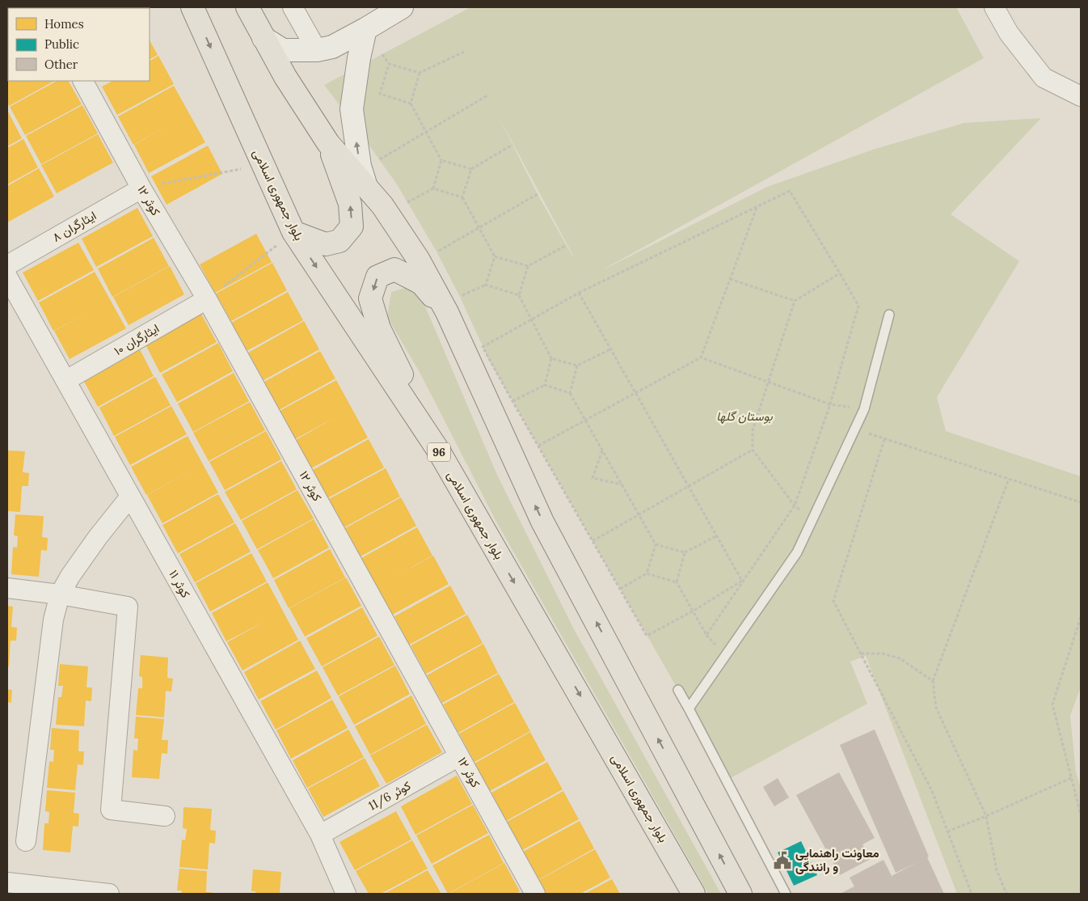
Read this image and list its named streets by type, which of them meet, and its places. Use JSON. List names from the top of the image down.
{
  "streets": {
    "main road": ["بلوار جمهوری اسلامی", "96"],
    "street": [
      "کوثر ۱۲",
      "ایثارگران ۸",
      "ایثارگران ۱۰",
      "کوثر ۱۱",
      "کوثر 11/6"
    ]
  },
  "crossings": [
    ["کوثر ۱۲", "ایثارگران ۸"],
    ["کوثر ۱۲", "ایثارگران ۱۰"],
    ["کوثر ۱۲", "کوثر 11/6"],
    ["ایثارگران ۱۰", "کوثر ۱۱"],
    ["کوثر ۱۱", "کوثر 11/6"]
  ],
  "parks": ["بوستان گلها"],
  "places": {
    "public building": ["معاونت راهنمایی و رانندگی"]
  },
  "legend": ["Homes", "Public", "Other"]
}
